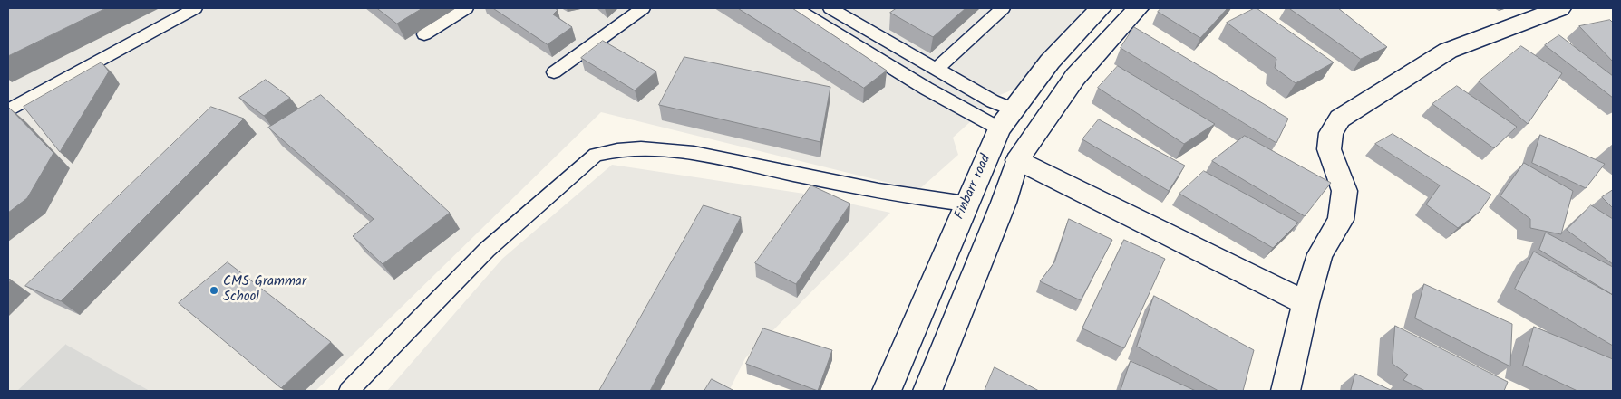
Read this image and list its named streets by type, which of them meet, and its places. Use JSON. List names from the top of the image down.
{
  "streets": {
    "main road": ["Finbarr road"]
  },
  "places": ["CMS Grammar School"]
}
